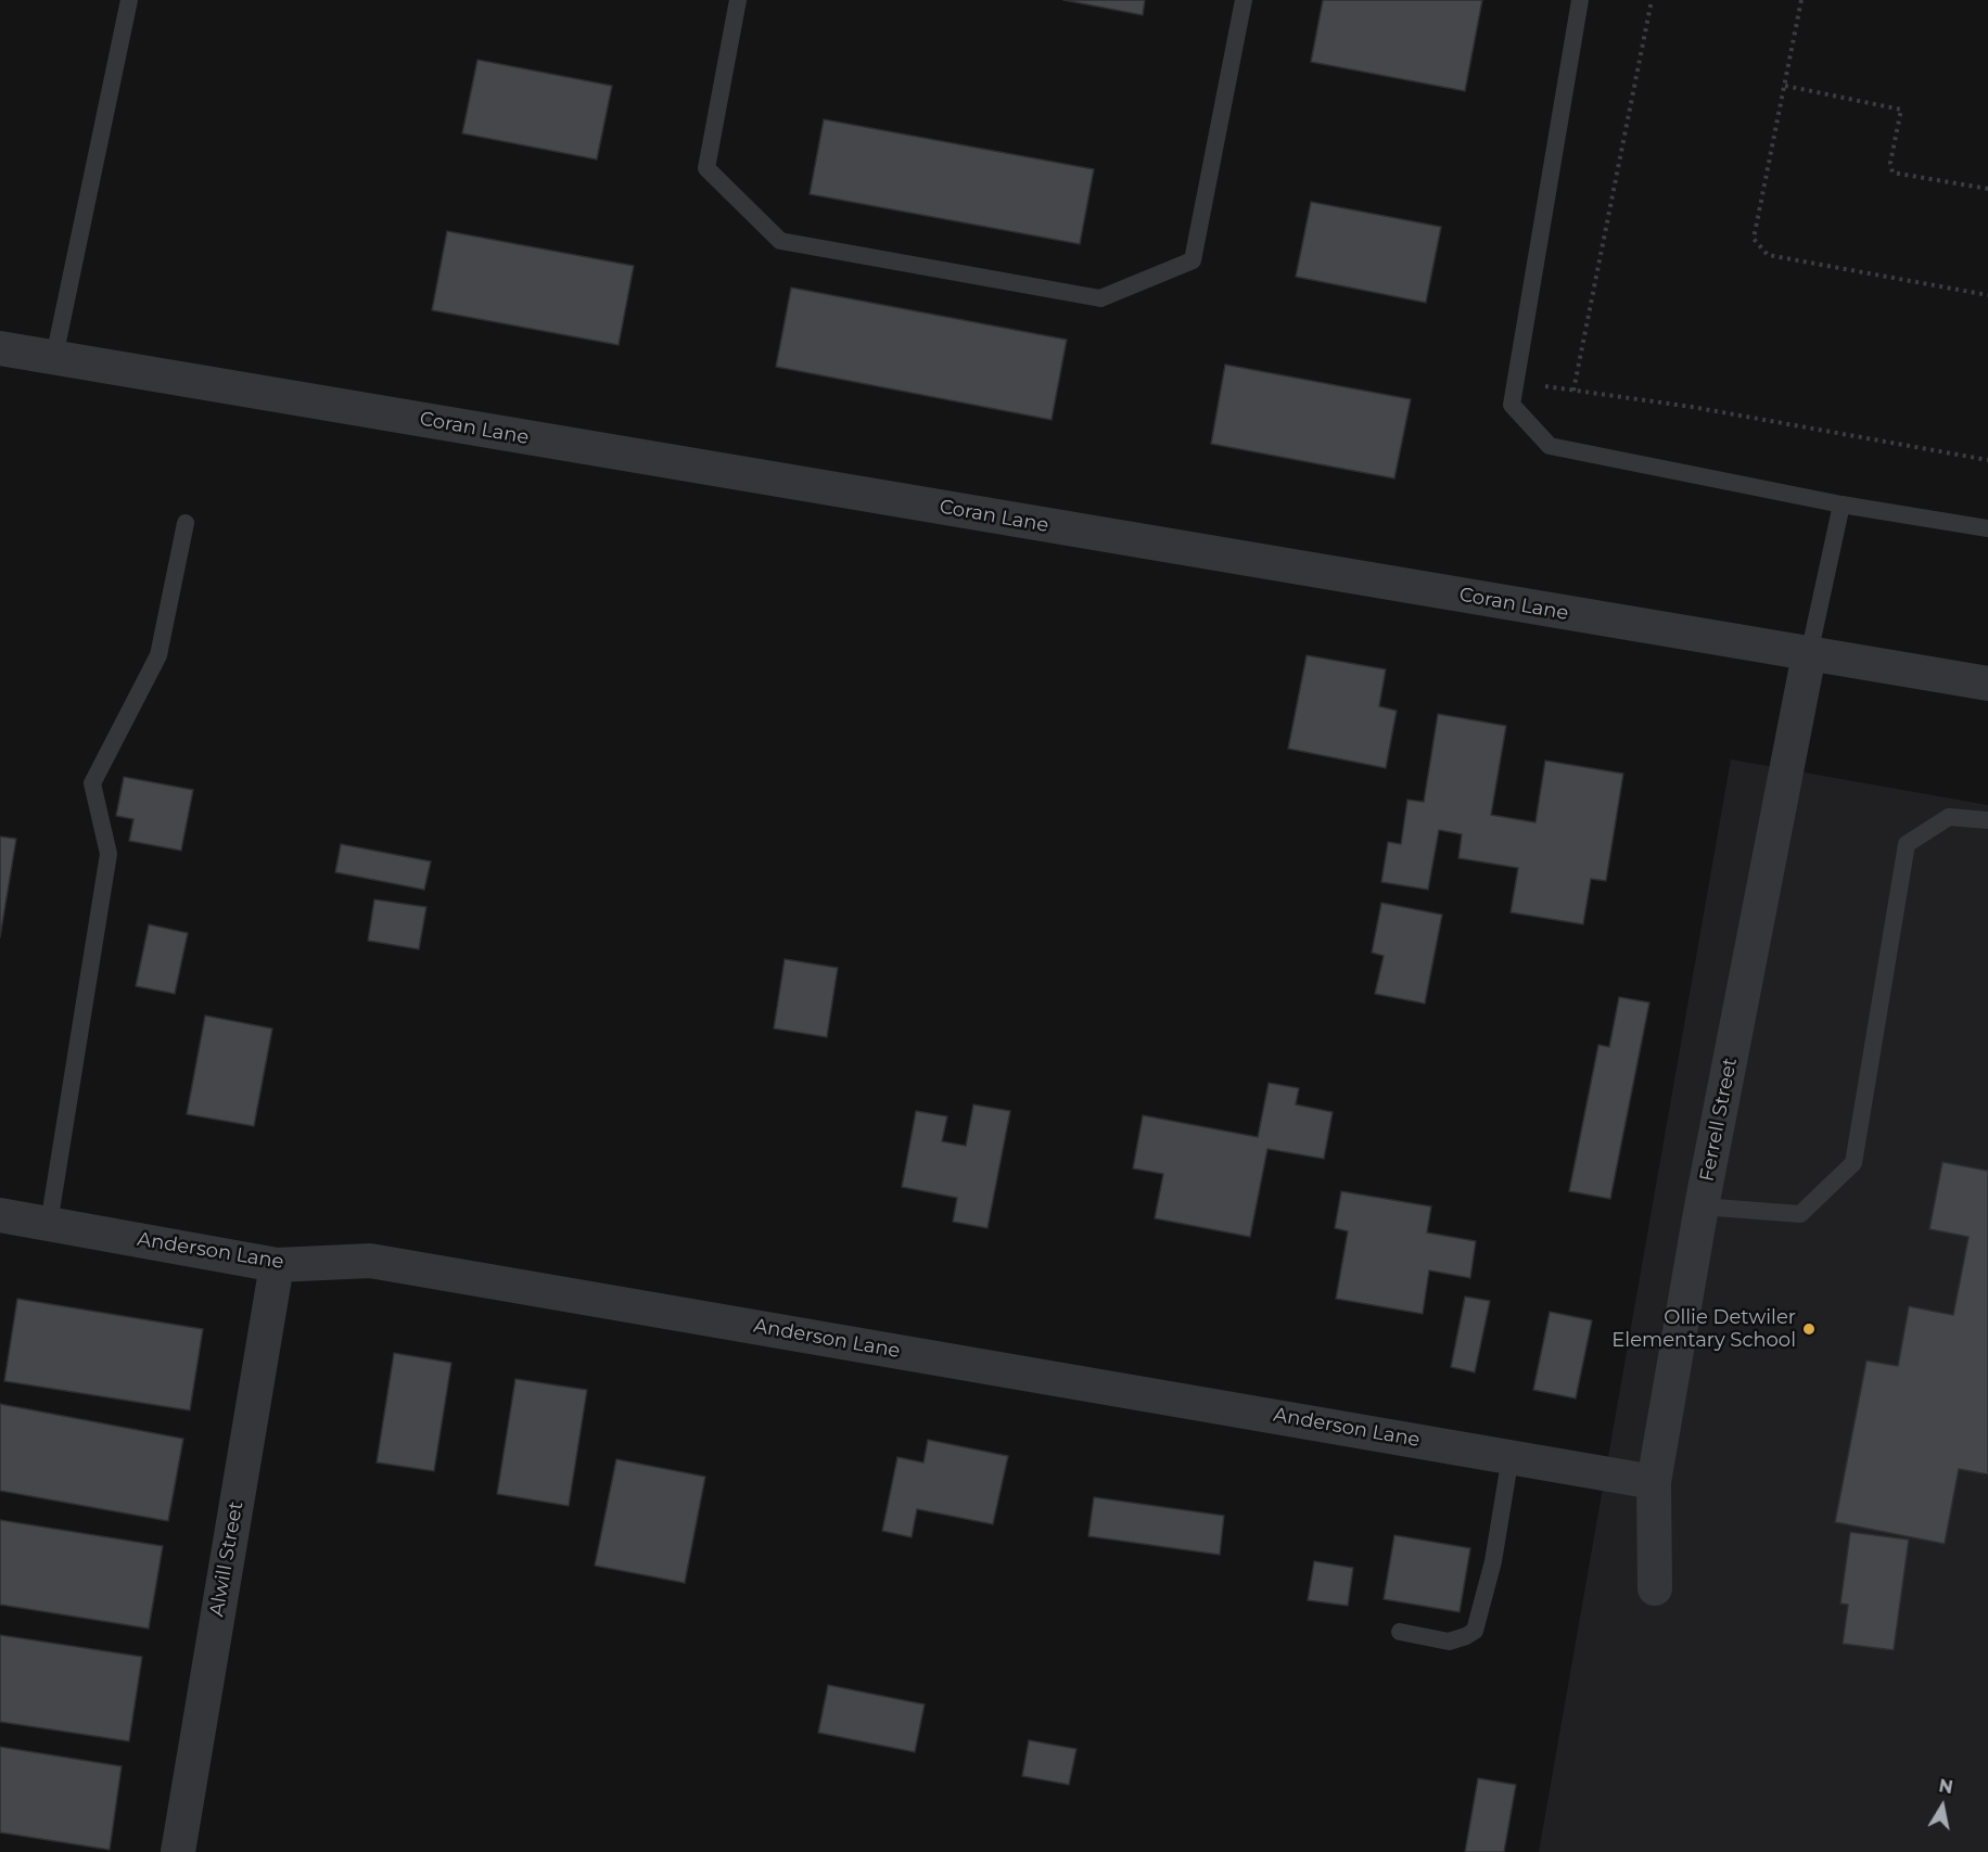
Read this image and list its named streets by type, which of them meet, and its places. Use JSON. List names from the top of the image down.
{
  "streets": {
    "street": [
      "Coran Lane",
      "Ferrell Street",
      "Anderson Lane",
      "Alwill Street"
    ]
  },
  "crossings": [
    ["Coran Lane", "Ferrell Street"],
    ["Ferrell Street", "Anderson Lane"],
    ["Anderson Lane", "Alwill Street"]
  ],
  "places": ["Ollie Detwiler Elementary School"],
  "north": "top"
}
